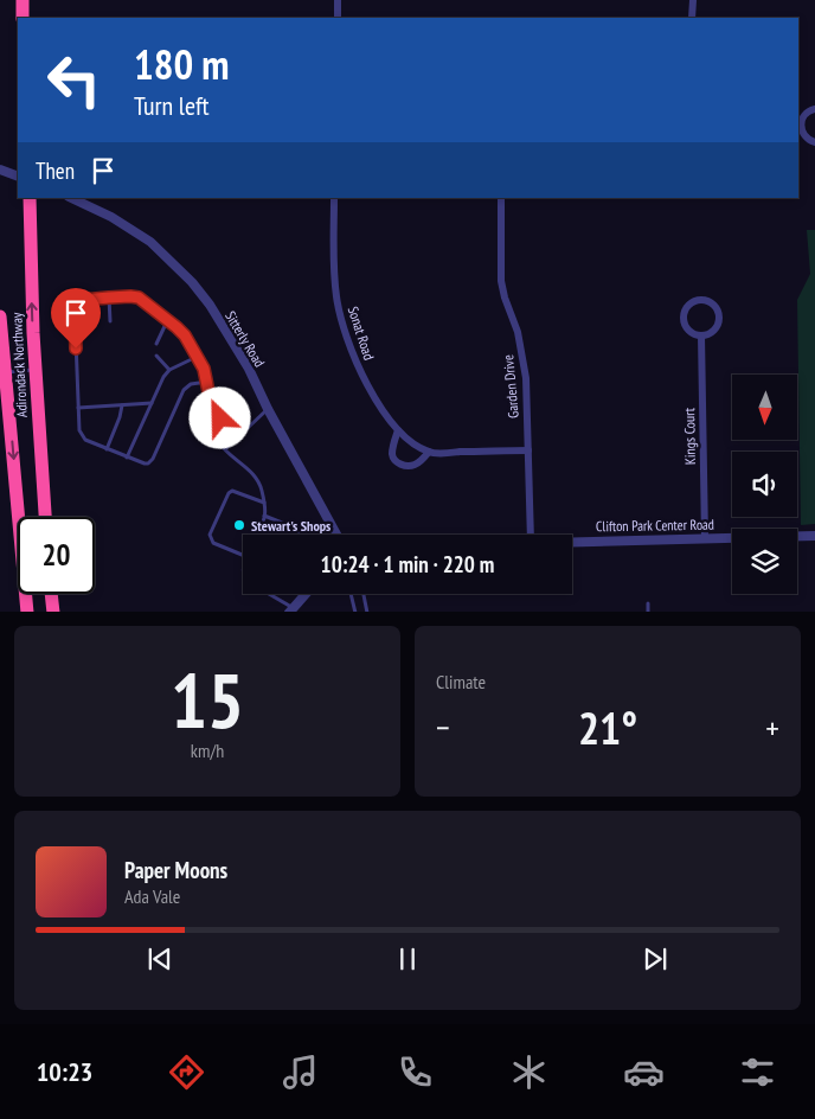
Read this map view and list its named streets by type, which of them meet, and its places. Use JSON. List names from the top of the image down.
{
  "streets": {
    "highway": ["Adirondack Northway"],
    "street": [
      "Sonat Road",
      "Sitterly Road",
      "Garden Drive",
      "Kings Court",
      "Clifton Park Center Road"
    ]
  },
  "crossings": [
    ["Kings Court", "Clifton Park Center Road"]
  ],
  "places": ["Stewart's Shops"],
  "north": "bottom",
  "page": {
    "turn": ["180 m", "Turn left"],
    "then": "Then",
    "limit": "20",
    "trip": "10:24 · 1 min · 220 m",
    "tile": [
      ["15", "km/h"],
      "Climate"
    ],
    "heat": ["−", "21°", "+"],
    "song": ["Paper Moons", "Ada Vale"],
    "tabs": "10:23"
  }
}
